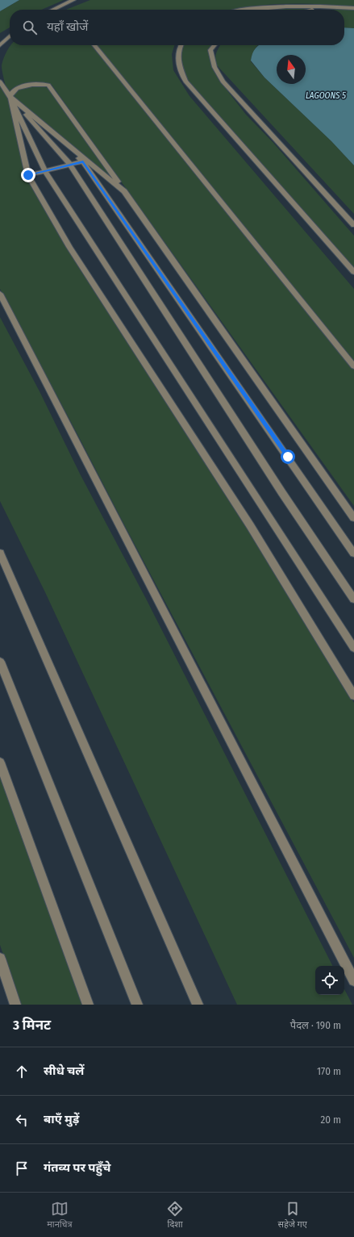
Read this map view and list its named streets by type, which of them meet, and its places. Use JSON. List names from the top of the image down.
{
  "water": ["LAGOONS 5"],
  "north": "top",
  "page": {
    "search": "यहाँ खोजें",
    "heading": ["3 मिनट", "पैदल · 190 m"],
    "list": [
      ["सीधे चलें", "170 m"],
      ["बाएँ मुड़ें", "20 m"],
      "गंतव्य पर पहुँचे"
    ],
    "nav": ["मानचित्र", "दिशा", "सहेजे गए"]
  }
}
